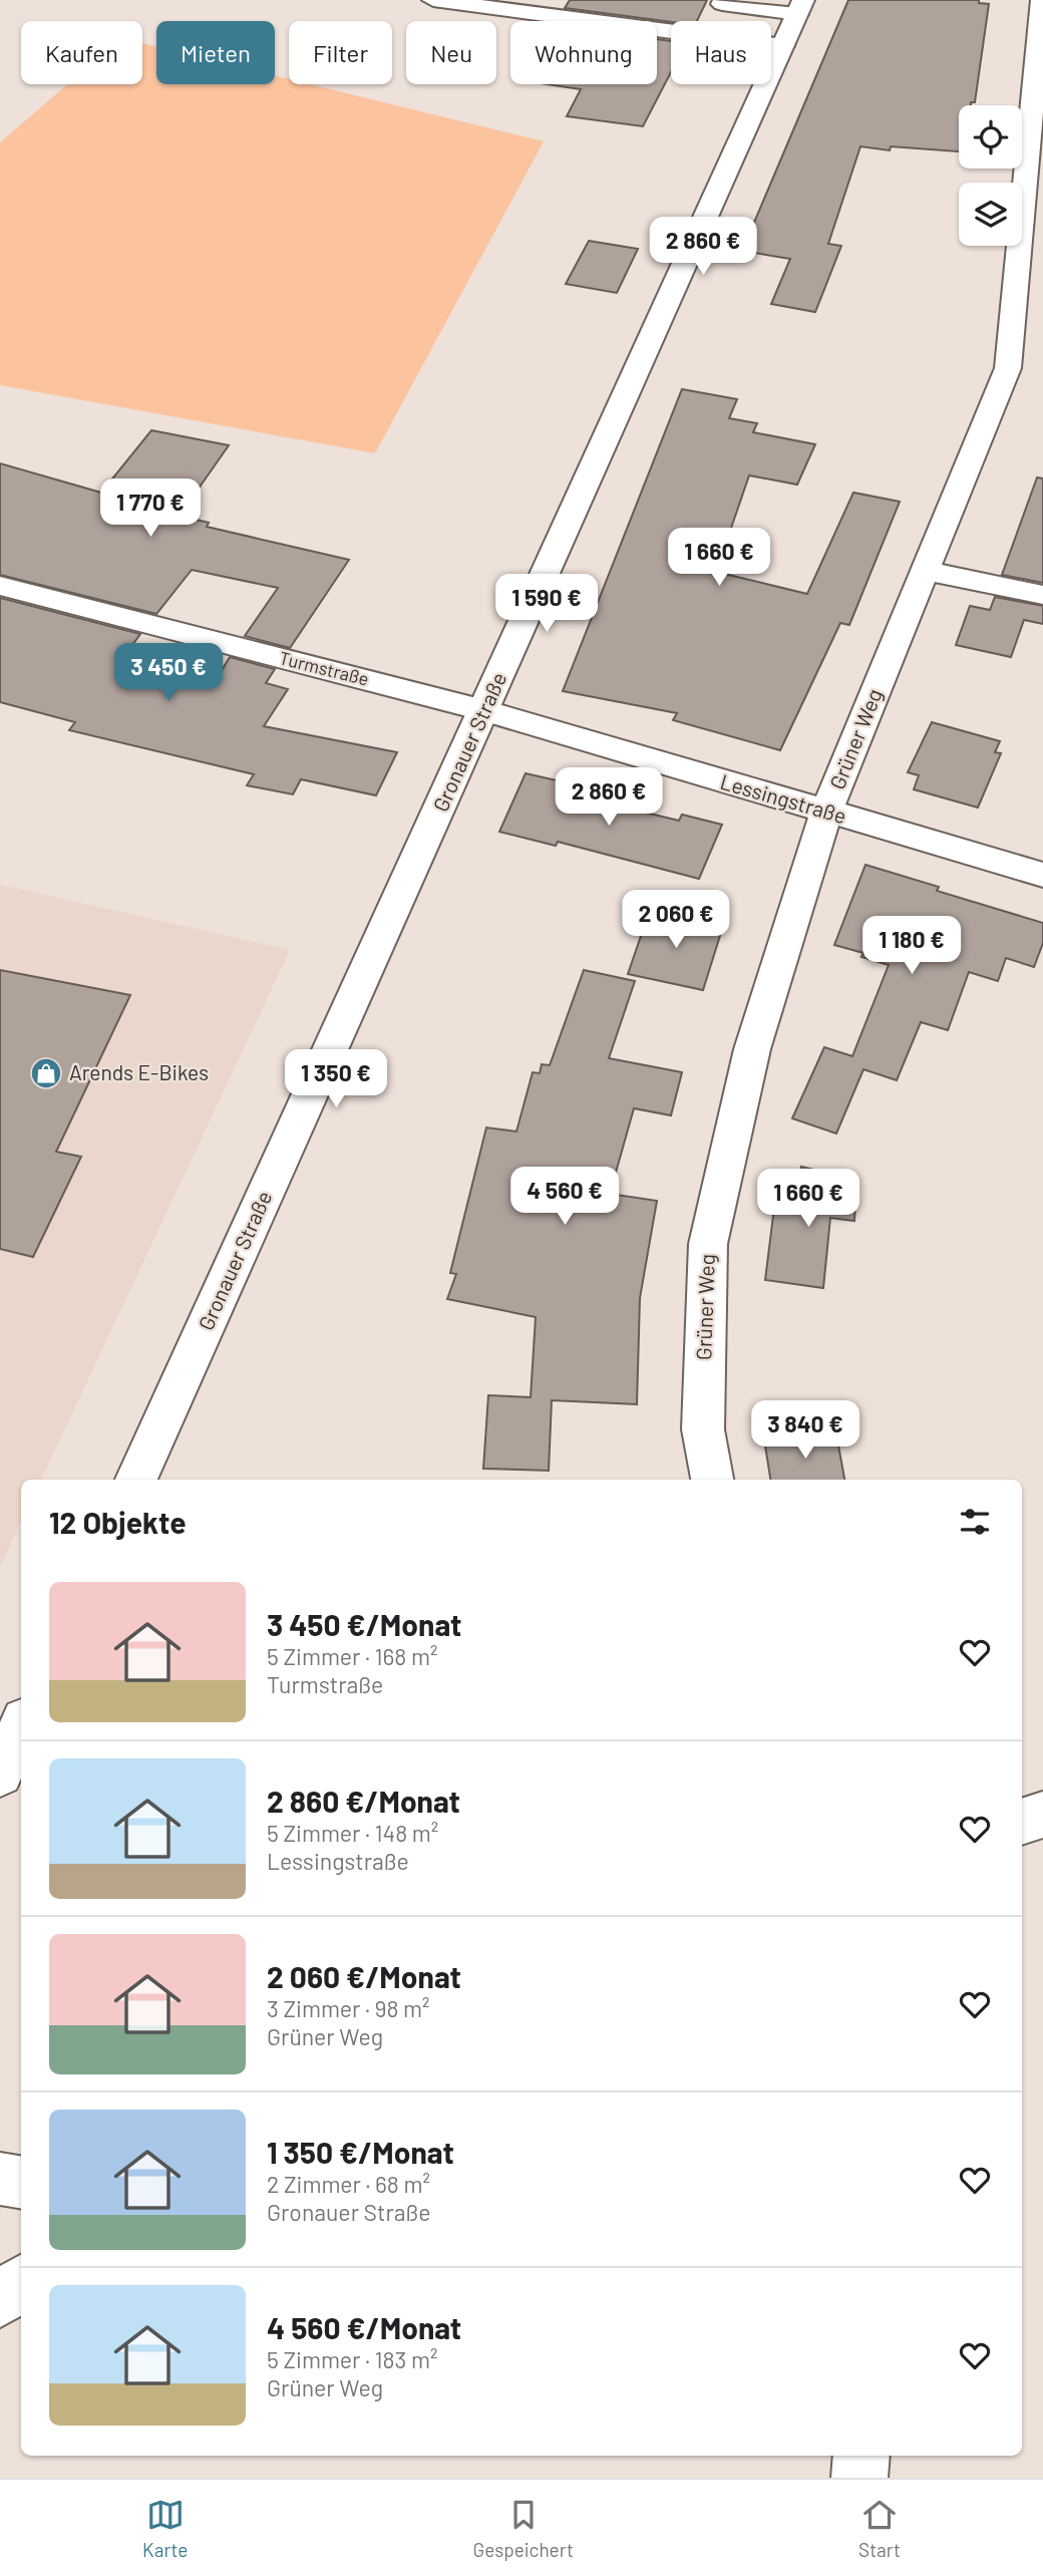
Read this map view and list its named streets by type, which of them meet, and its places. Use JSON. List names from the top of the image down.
{
  "streets": {
    "street": [
      "Turmstraße",
      "Grüner Weg",
      "Gronauer Straße",
      "Lessingstraße"
    ]
  },
  "crossings": [
    ["Turmstraße", "Gronauer Straße"],
    ["Turmstraße", "Lessingstraße"],
    ["Grüner Weg", "Lessingstraße"],
    ["Gronauer Straße", "Lessingstraße"]
  ],
  "places": {
    "shop": ["Arends E-Bikes"]
  },
  "page": {
    "chip": [
      "Kaufen",
      "Mieten",
      "Filter",
      "Neu",
      "Wohnung",
      "Haus"
    ],
    "price": [
      "2 860 €",
      "1 770 €",
      "1 660 €",
      "1 590 €",
      "3 450 €",
      "2 860 €",
      "2 060 €",
      "1 180 €",
      "1 350 €",
      "4 560 €",
      "1 660 €",
      "3 840 €"
    ],
    "heading": "12 Objekte",
    "list": [
      {
        "name": "3 450 €/Monat",
        "note": "5 Zimmer · 168 m² · Turmstraße"
      },
      {
        "name": "2 860 €/Monat",
        "note": "5 Zimmer · 148 m² · Lessingstraße"
      },
      {
        "name": "2 060 €/Monat",
        "note": "3 Zimmer · 98 m² · Grüner Weg"
      },
      {
        "name": "1 350 €/Monat",
        "note": "2 Zimmer · 68 m² · Gronauer Straße"
      },
      {
        "name": "4 560 €/Monat",
        "note": "5 Zimmer · 183 m² · Grüner Weg"
      }
    ],
    "tabs": ["Karte", "Gespeichert", "Start"]
  }
}
